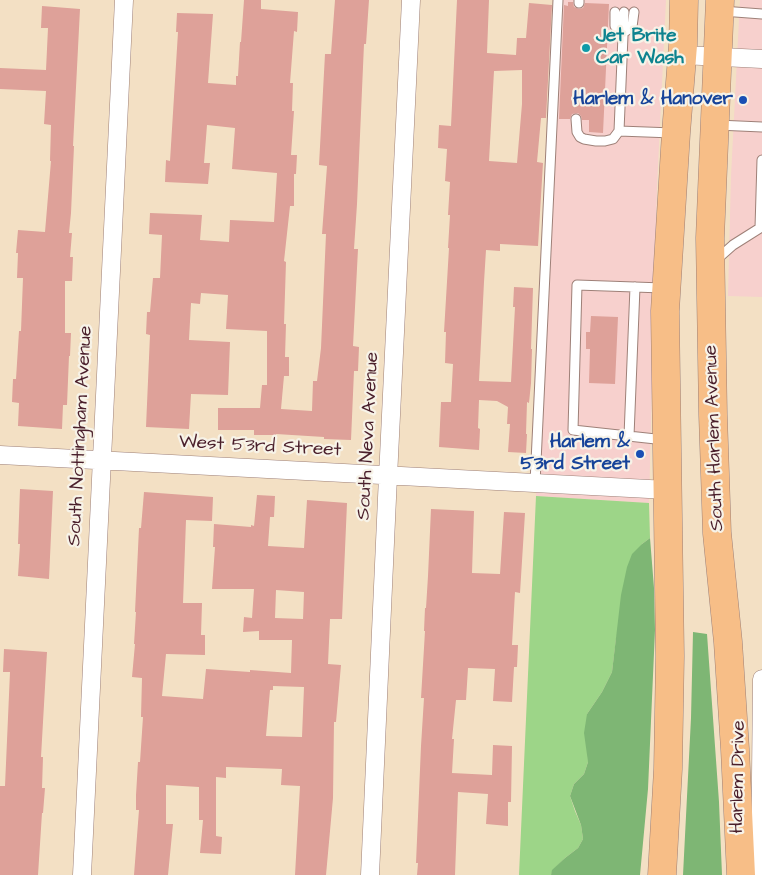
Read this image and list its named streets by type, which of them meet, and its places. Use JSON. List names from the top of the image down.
{
  "streets": {
    "main road": ["South Harlem Avenue"],
    "street": [
      "South Nottingham Avenue",
      "South Neva Avenue",
      "West 53rd Street",
      "Harlem Drive"
    ]
  },
  "crossings": [
    ["South Nottingham Avenue", "West 53rd Street"],
    ["South Neva Avenue", "West 53rd Street"]
  ],
  "places": ["Jet Brite Car Wash", "Harlem & Hanover", "Harlem & 53rd Street"]
}
